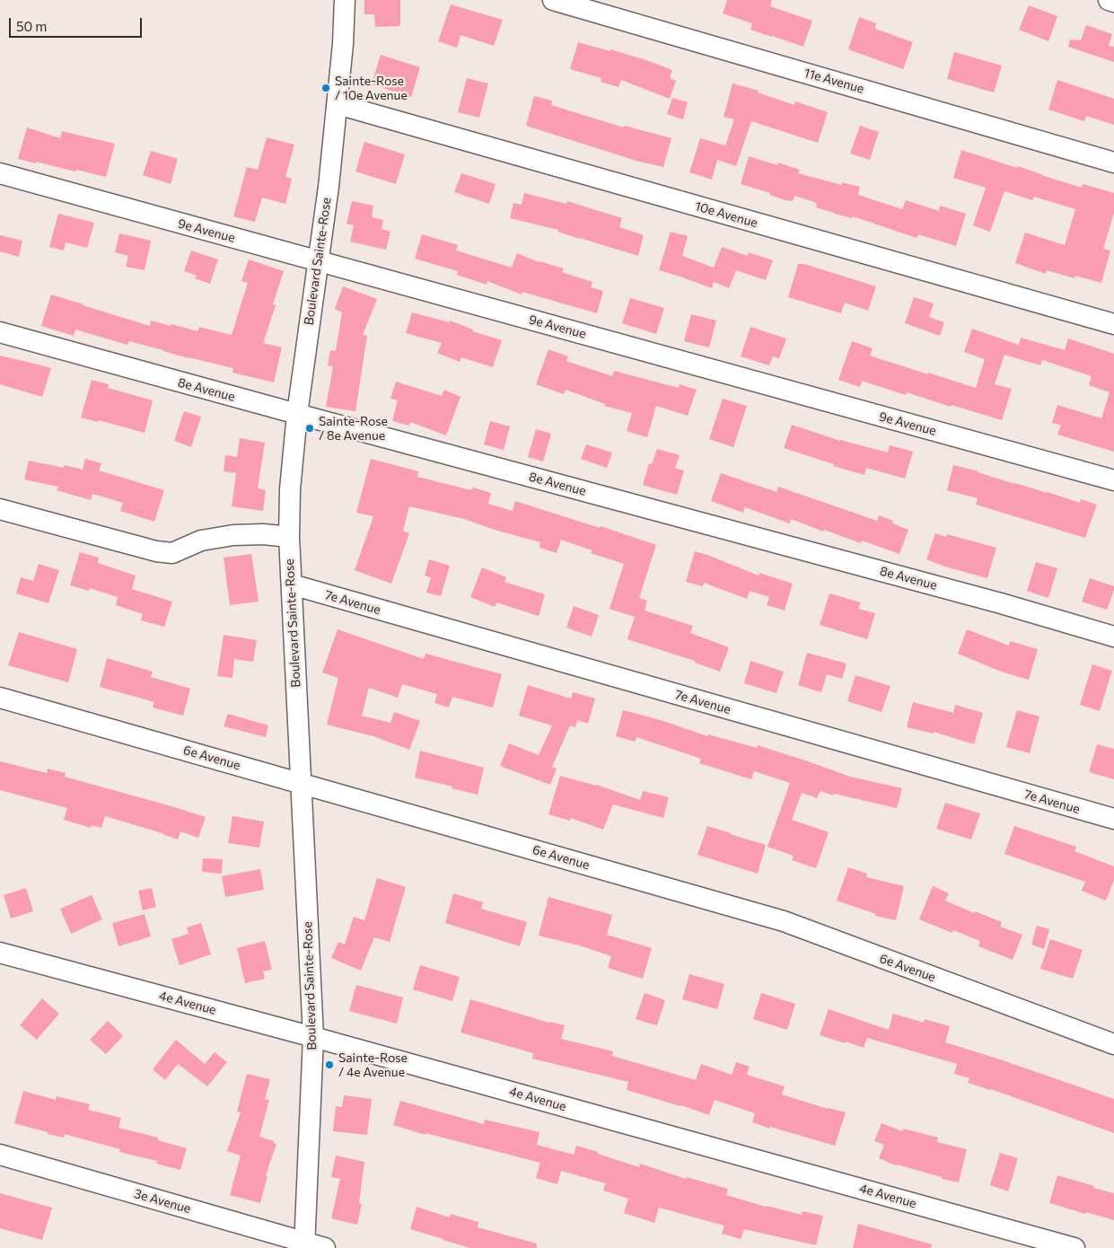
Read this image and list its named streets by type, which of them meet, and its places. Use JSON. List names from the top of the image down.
{
  "streets": {
    "street": [
      "11e Avenue",
      "10e Avenue",
      "9e Avenue",
      "Boulevard Sainte-Rose",
      "8e Avenue",
      "7e Avenue",
      "6e Avenue",
      "4e Avenue",
      "3e Avenue"
    ]
  },
  "crossings": [
    ["10e Avenue", "Boulevard Sainte-Rose"],
    ["9e Avenue", "Boulevard Sainte-Rose"],
    ["Boulevard Sainte-Rose", "8e Avenue"],
    ["Boulevard Sainte-Rose", "7e Avenue"],
    ["Boulevard Sainte-Rose", "6e Avenue"],
    ["Boulevard Sainte-Rose", "4e Avenue"],
    ["Boulevard Sainte-Rose", "3e Avenue"]
  ],
  "places": ["Sainte-Rose / 10e Avenue", "Sainte-Rose / 8e Avenue", "Sainte-Rose / 4e Avenue"],
  "scale_bar": "50 m"
}
